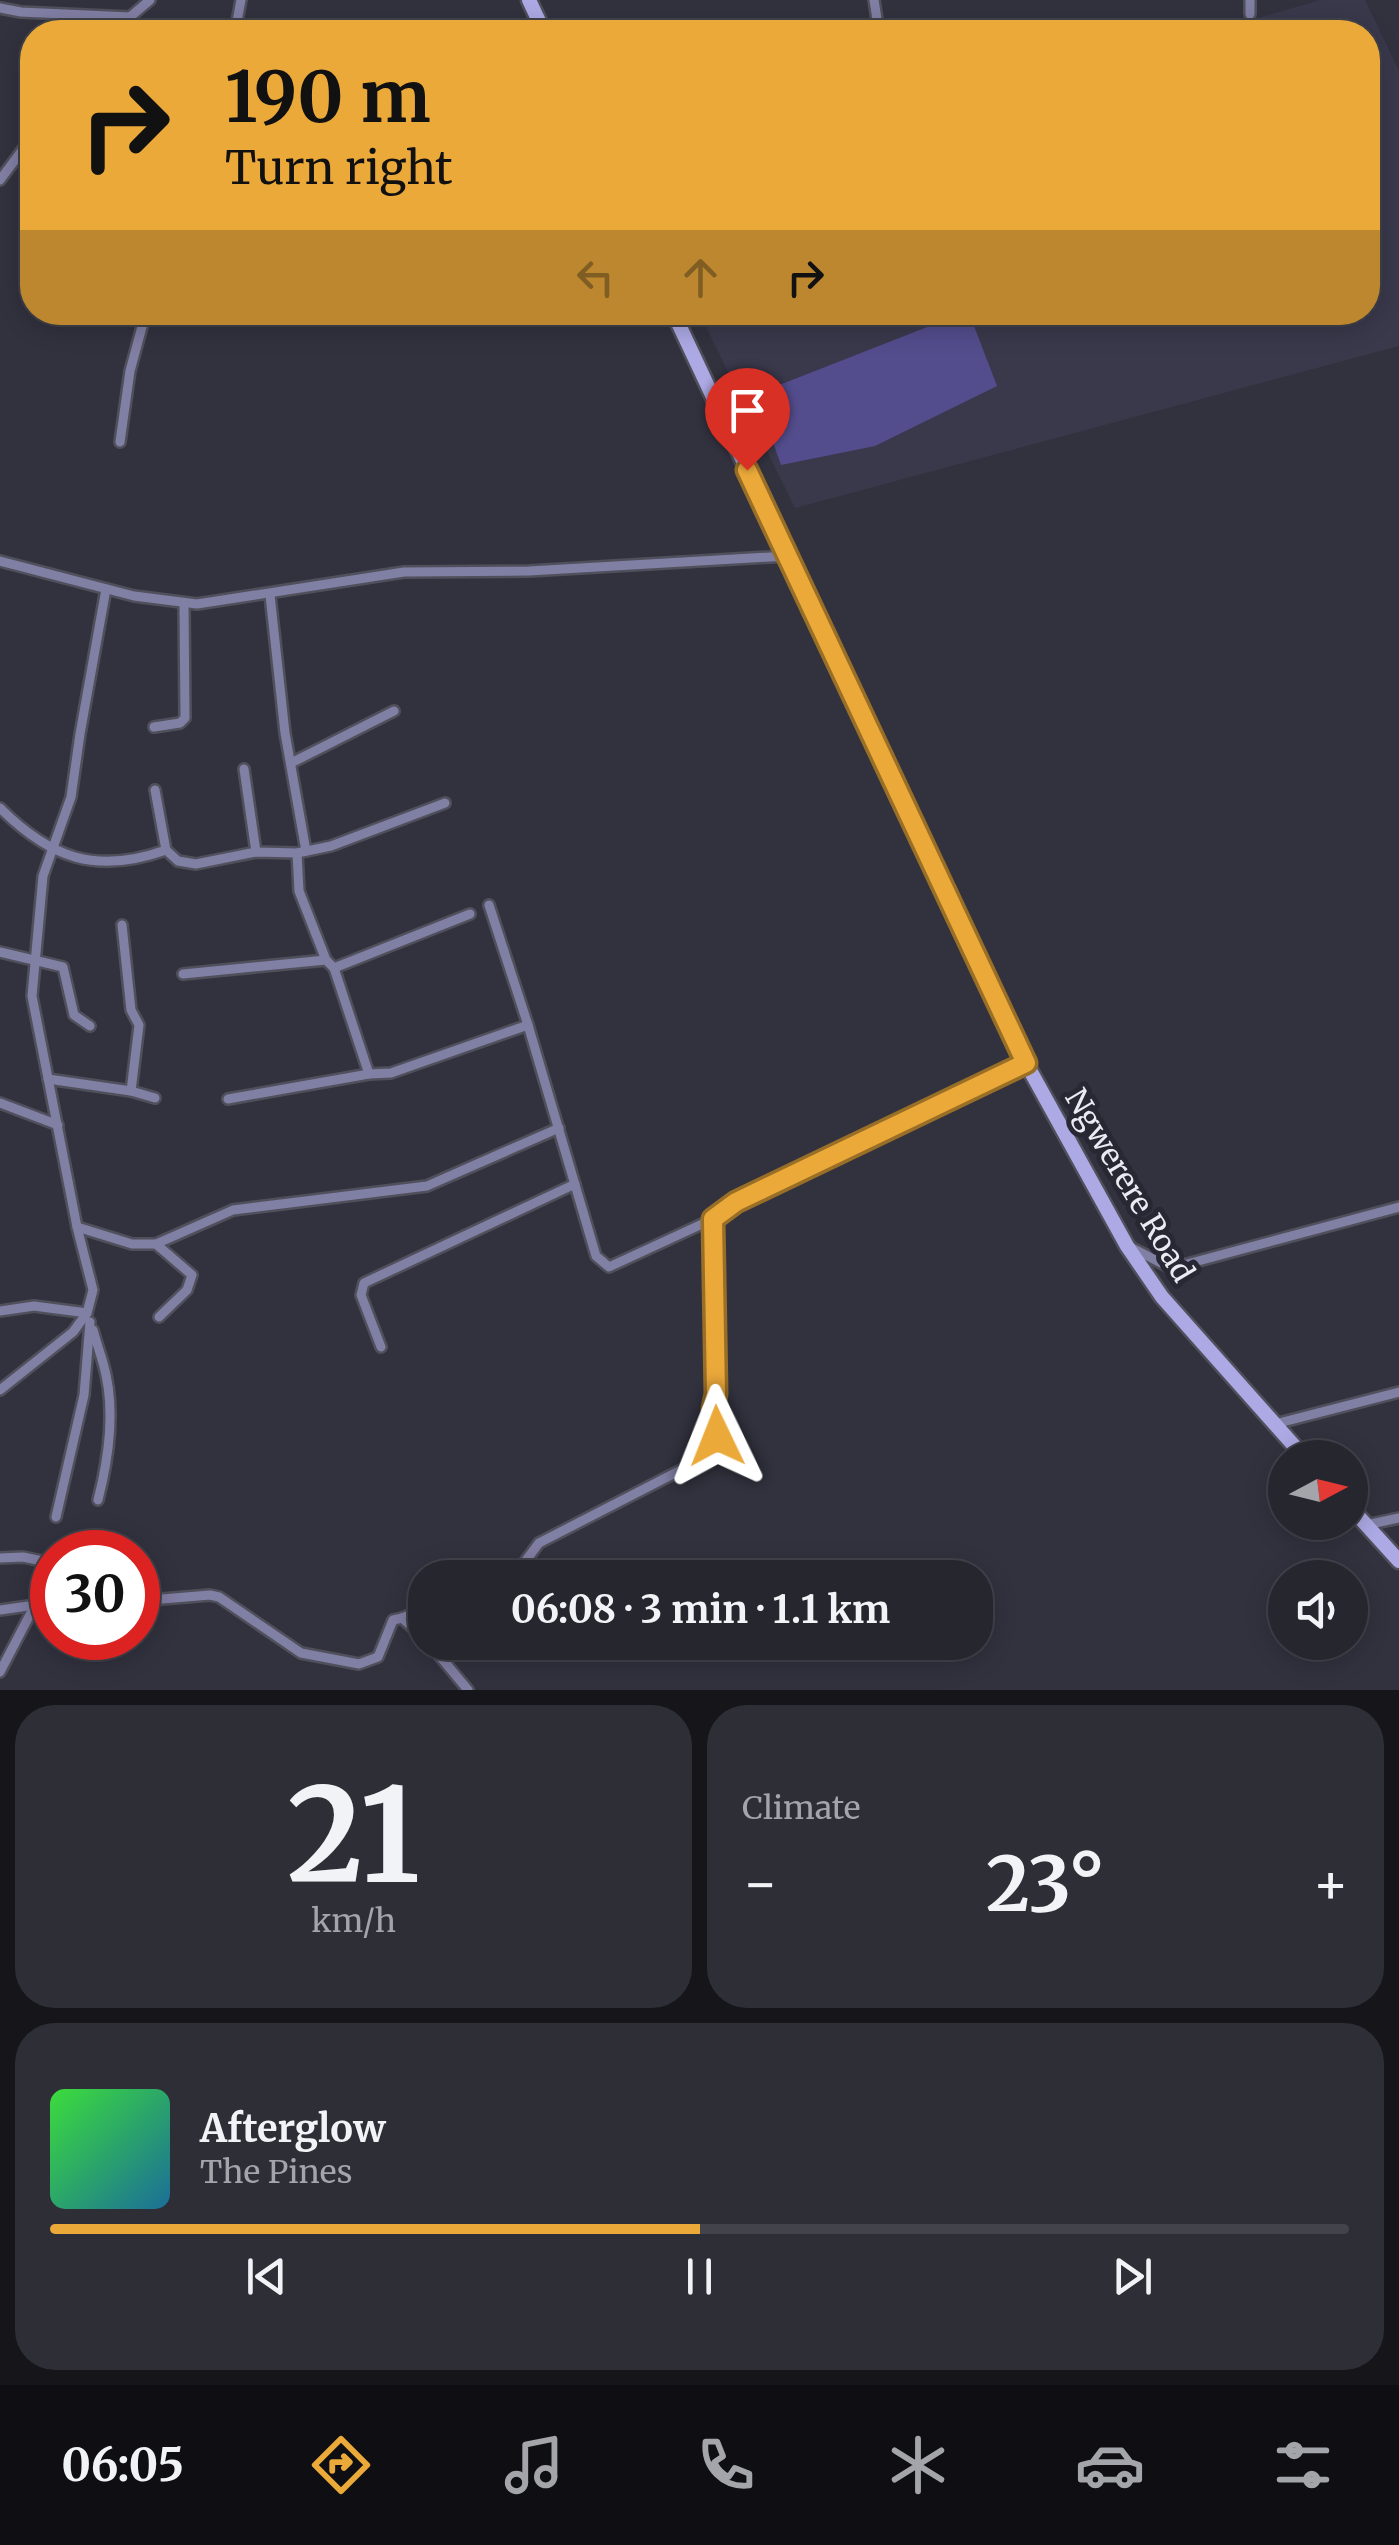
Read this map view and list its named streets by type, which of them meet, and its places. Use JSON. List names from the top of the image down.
{
  "streets": {
    "main road": ["Ngwerere Road"]
  },
  "north": "right",
  "page": {
    "turn": ["190 m", "Turn right"],
    "limit": "30",
    "trip": "06:08 · 3 min · 1.1 km",
    "tile": [
      ["21", "km/h"],
      "Climate"
    ],
    "heat": ["−", "23°", "+"],
    "song": ["Afterglow", "The Pines"],
    "tabs": "06:05"
  }
}
